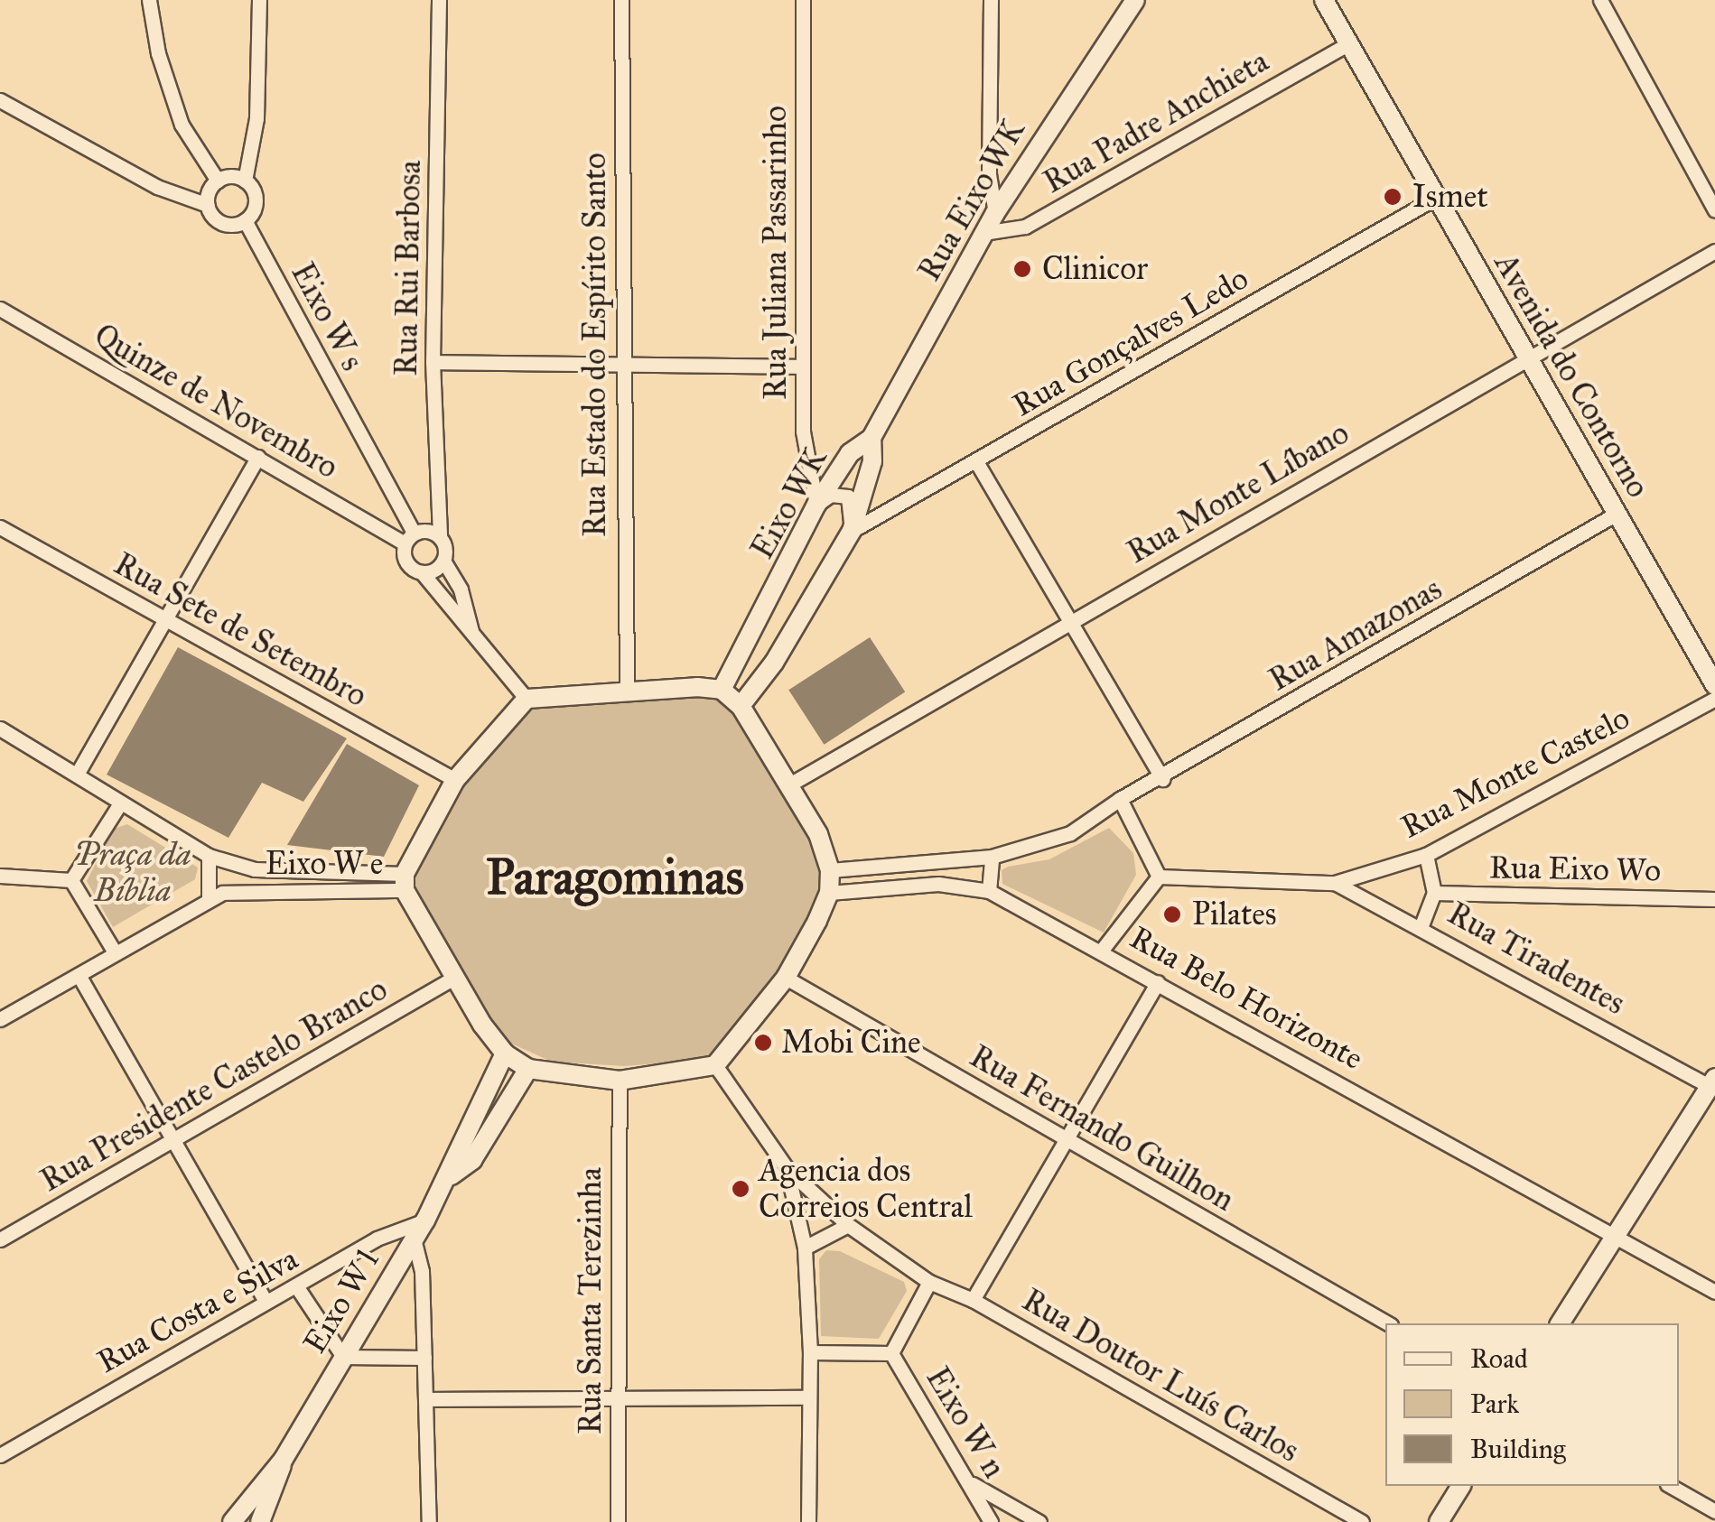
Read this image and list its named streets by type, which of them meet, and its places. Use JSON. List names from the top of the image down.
{
  "streets": {
    "street": [
      "Rua Padre Anchieta",
      "Rua Eixo WK",
      "Rua Juliana Passarinho",
      "Rua Rui Barbosa",
      "Eixo W s",
      "Rua Gonçalves Ledo",
      "Rua Estado do Espírito Santo",
      "Avenida do Contorno",
      "Quinze de Novembro",
      "Rua Monte Líbano",
      "Eixo WK",
      "Rua Sete de Setembro",
      "Rua Amazonas",
      "Rua Monte Castelo",
      "Eixo W e",
      "Rua Eixo Wo",
      "Rua Tiradentes",
      "Rua Belo Horizonte",
      "Rua Presidente Castelo Branco",
      "Rua Fernando Guilhon",
      "Rua Santa Terezinha",
      "Eixo W l",
      "Rua Costa e Silva",
      "Rua Doutor Luís Carlos",
      "Eixo W n"
    ]
  },
  "crossings": [
    ["Rua Padre Anchieta", "Rua Eixo WK"],
    ["Rua Padre Anchieta", "Avenida do Contorno"],
    ["Rua Eixo WK", "Eixo WK"],
    ["Rua Juliana Passarinho", "Eixo WK"],
    ["Rua Rui Barbosa", "Eixo W s"],
    ["Eixo W s", "Quinze de Novembro"],
    ["Rua Gonçalves Ledo", "Avenida do Contorno"],
    ["Rua Gonçalves Ledo", "Eixo WK"],
    ["Avenida do Contorno", "Rua Monte Líbano"],
    ["Avenida do Contorno", "Rua Amazonas"],
    ["Rua Monte Castelo", "Rua Tiradentes"],
    ["Eixo W l", "Rua Costa e Silva"]
  ],
  "districts": ["Paragominas"],
  "parks": ["Praça da Bíblia"],
  "places": [
    "Ismet",
    "Clinicor",
    "Pilates",
    "Mobi Cine",
    "Agencia dos Correios Central"
  ],
  "legend": ["Road", "Park", "Building"]
}
